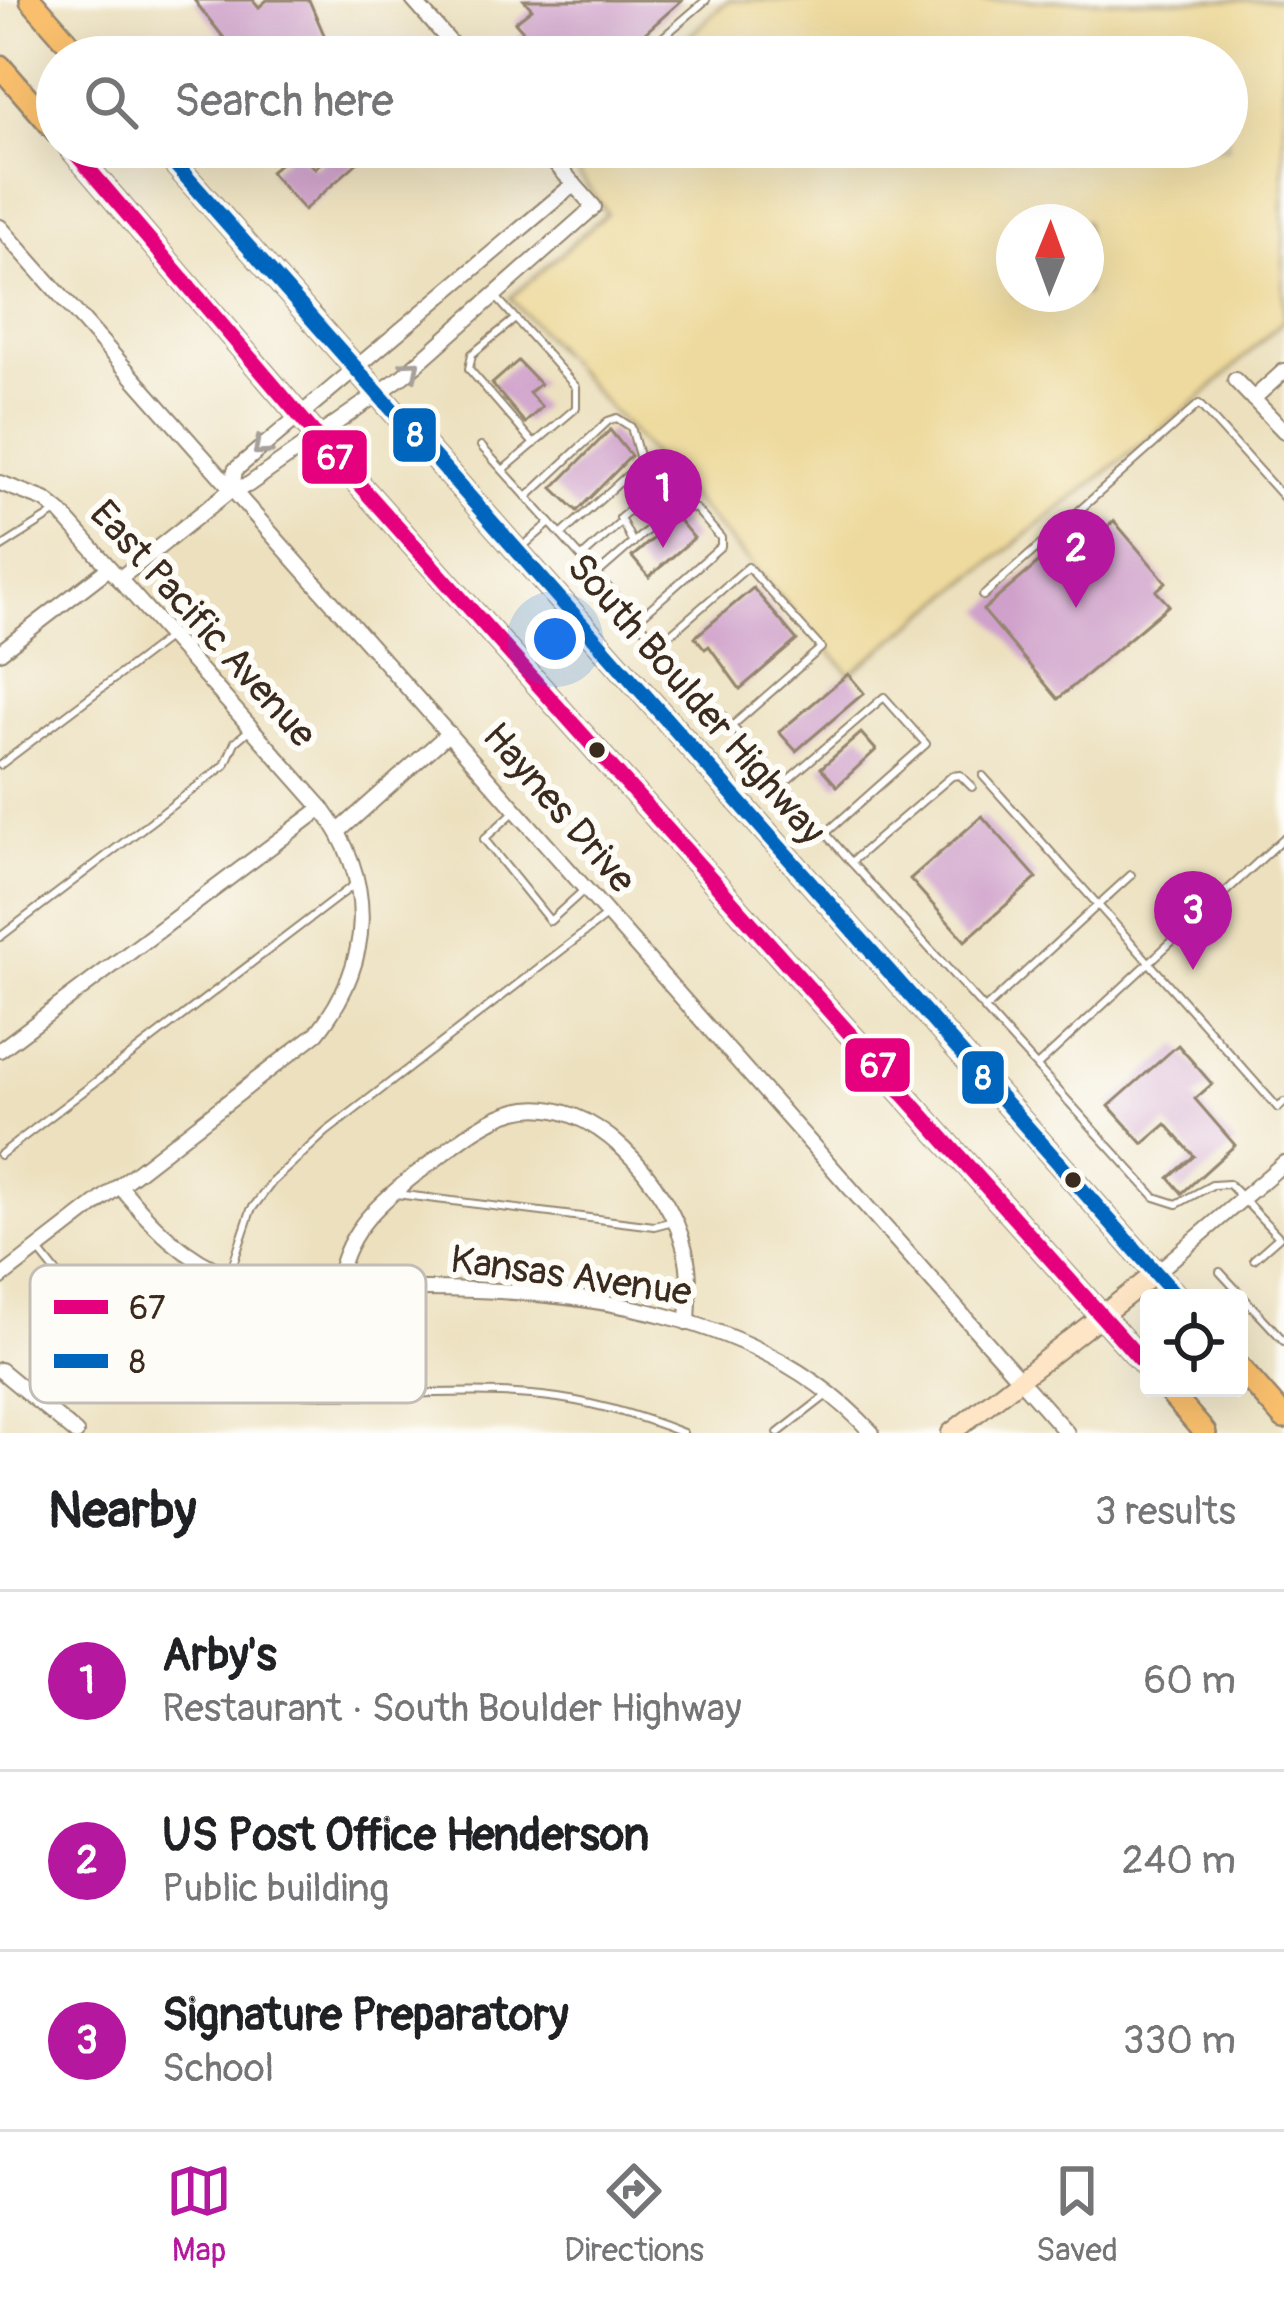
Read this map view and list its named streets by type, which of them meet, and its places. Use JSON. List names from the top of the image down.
{
  "streets": {
    "main road": ["South Boulder Highway"],
    "street": ["East Pacific Avenue", "Haynes Drive", "Kansas Avenue"]
  },
  "lines": ["transit line 67", "transit line 8"],
  "legend": ["67", "8"],
  "north": "top",
  "page": {
    "search": "Search here",
    "pins": ["1", "2", "3"],
    "heading": ["Nearby", "3 results"],
    "list": [
      {
        "mark": "1",
        "name": "Arby's",
        "note": "Restaurant · South Boulder Highway",
        "value": "60 m"
      },
      {
        "mark": "2",
        "name": "US Post Office Henderson",
        "note": "Public building",
        "value": "240 m"
      },
      {
        "mark": "3",
        "name": "Signature Preparatory",
        "note": "School",
        "value": "330 m"
      }
    ],
    "nav": ["Map", "Directions", "Saved"]
  }
}
